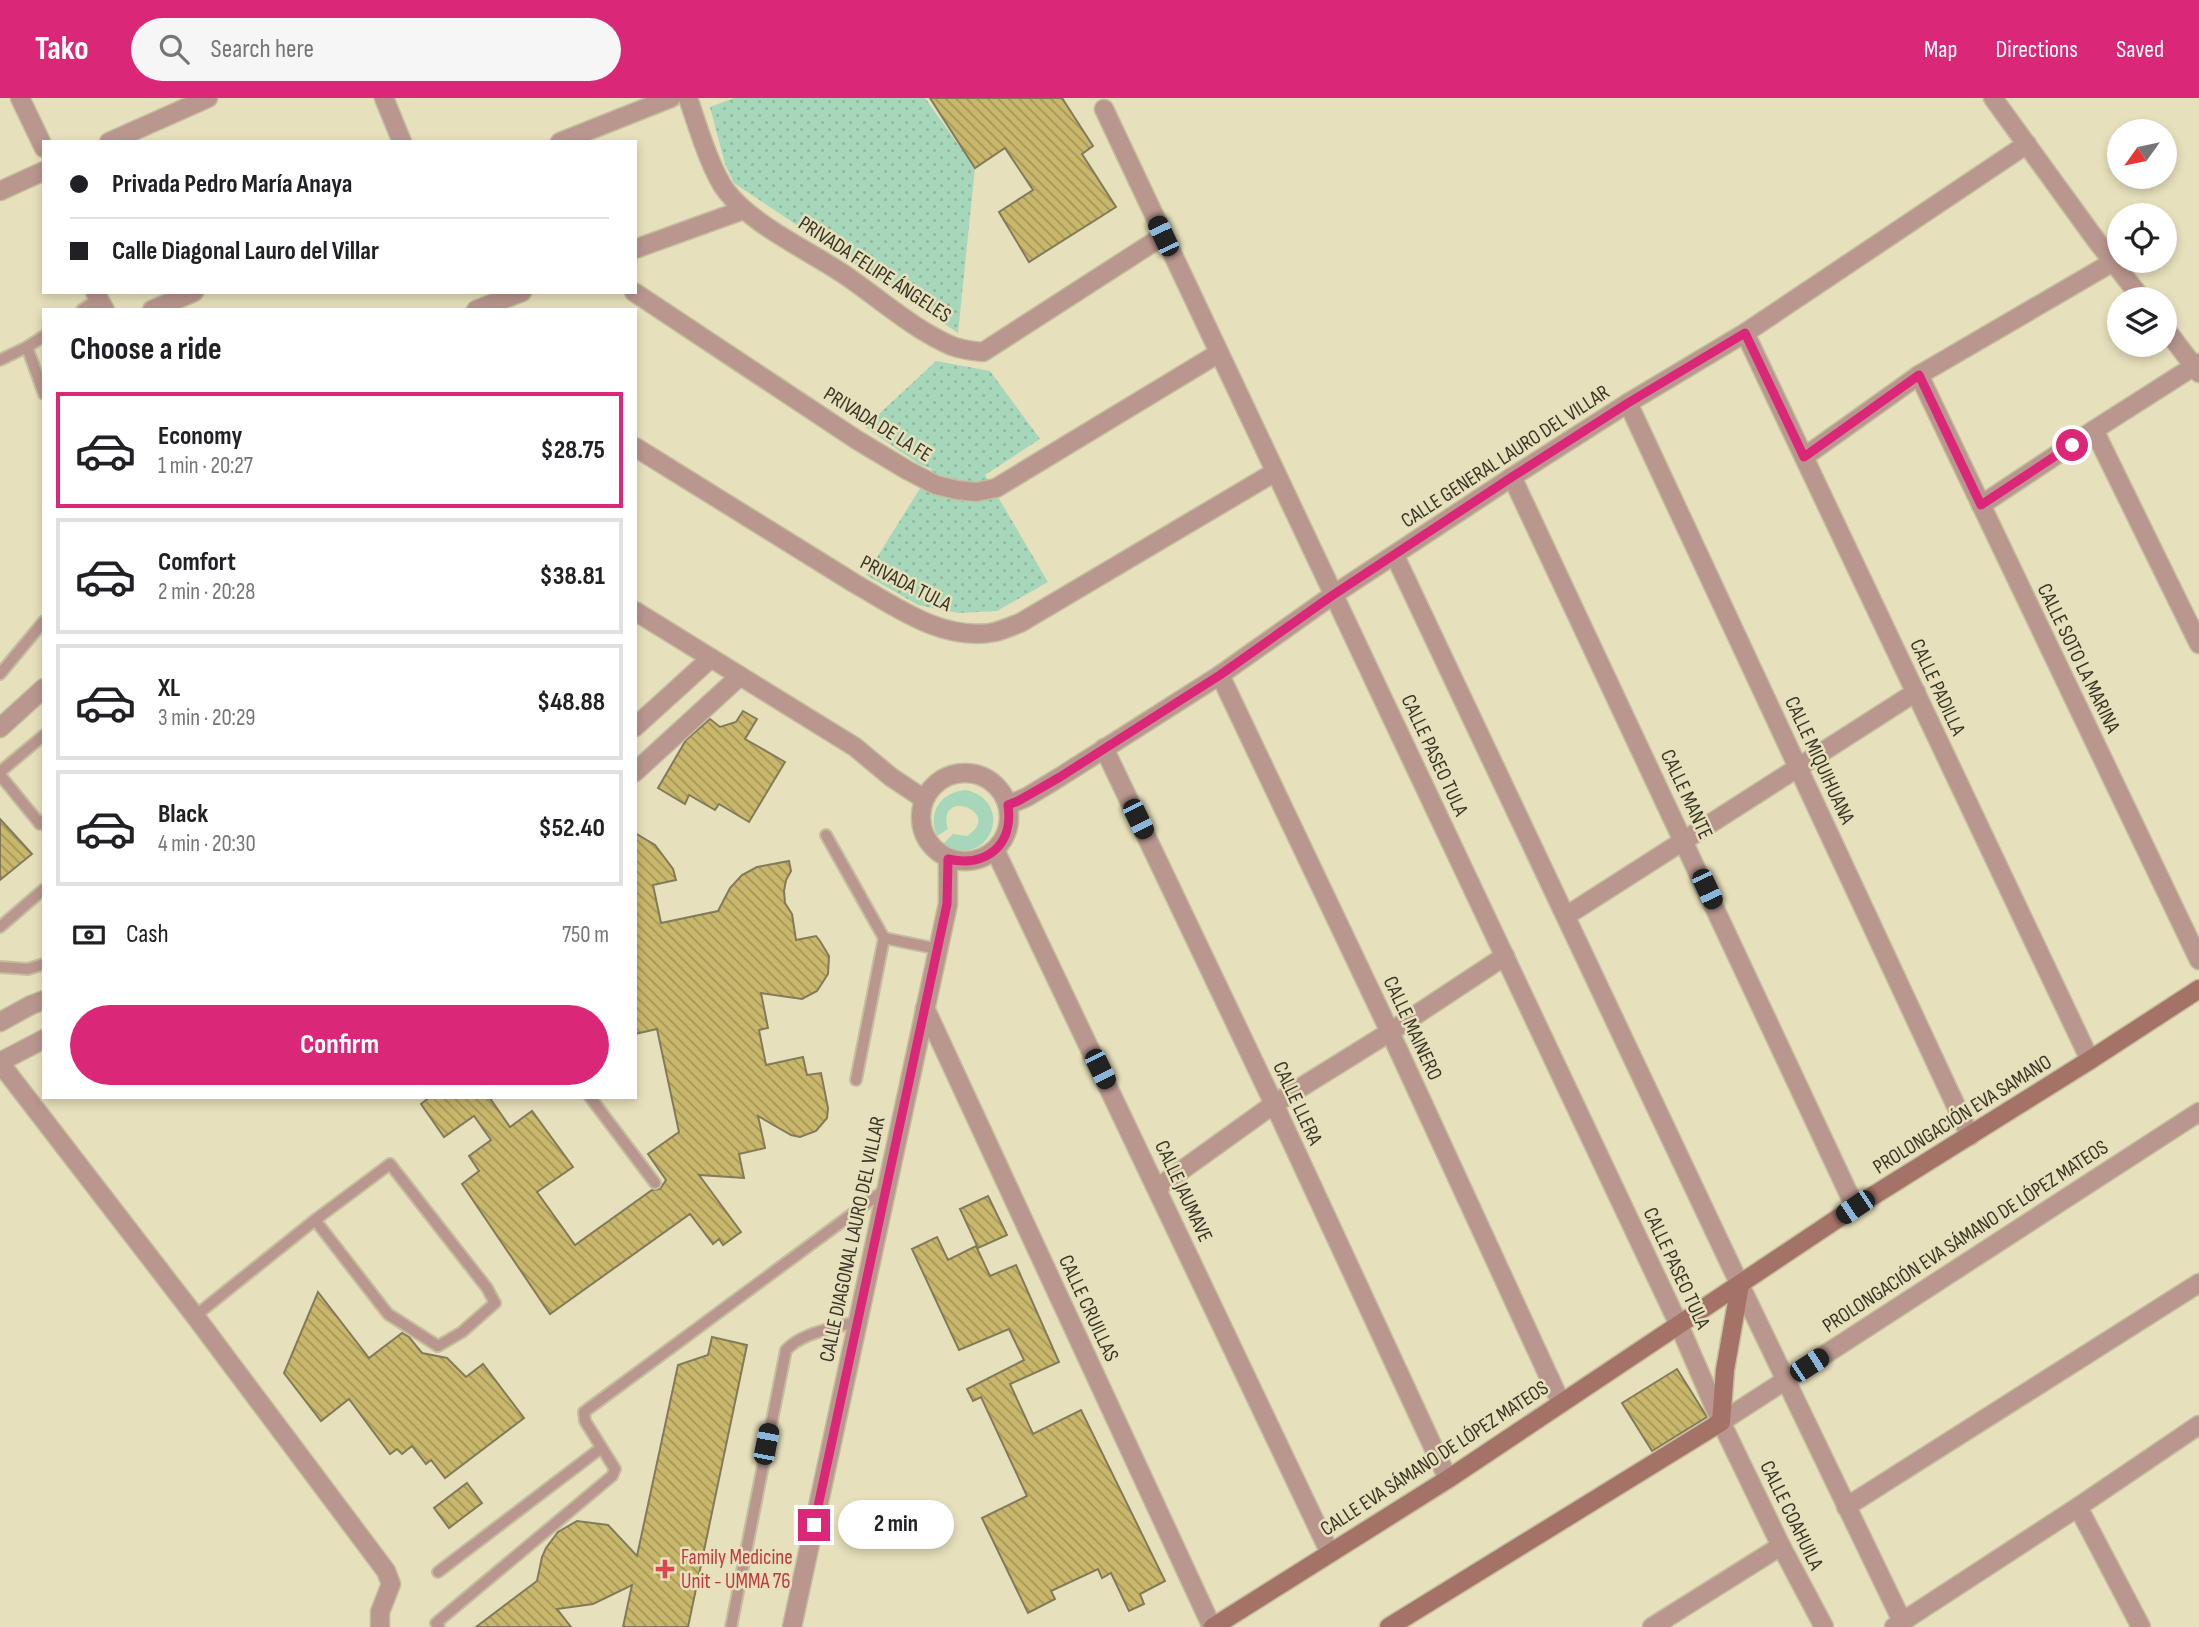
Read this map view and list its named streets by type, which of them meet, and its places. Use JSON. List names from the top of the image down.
{
  "streets": {
    "main road": ["PROLONGACIÓN EVA SAMANO", "CALLE EVA SÁMANO DE LÓPEZ MATEOS"],
    "street": [
      "PRIVADA FELIPE ÁNGELES",
      "PRIVADA DE LA FE",
      "CALLE GENERAL LAURO DEL VILLAR",
      "PRIVADA TULA",
      "CALLE SOTO LA MARINA",
      "CALLE PADILLA",
      "CALLE PASEO TULA",
      "CALLE MIQUIHUANA",
      "CALLE MANTE",
      "CALLE MAINERO",
      "CALLE LLERA",
      "CALLE JAUMAVE",
      "PROLONGACIÓN EVA SÁMANO DE LÓPEZ MATEOS",
      "CALLE DIAGONAL LAURO DEL VILLAR",
      "CALLE CRUILLAS",
      "CALLE COAHUILA"
    ]
  },
  "crossings": [
    ["PRIVADA FELIPE ÁNGELES", "CALLE PASEO TULA"],
    ["PRIVADA DE LA FE", "CALLE PASEO TULA"],
    ["CALLE GENERAL LAURO DEL VILLAR", "CALLE PADILLA"],
    ["CALLE GENERAL LAURO DEL VILLAR", "CALLE PASEO TULA"],
    ["CALLE GENERAL LAURO DEL VILLAR", "CALLE MIQUIHUANA"],
    ["CALLE GENERAL LAURO DEL VILLAR", "CALLE MANTE"],
    ["CALLE GENERAL LAURO DEL VILLAR", "CALLE MAINERO"],
    ["CALLE GENERAL LAURO DEL VILLAR", "CALLE LLERA"],
    ["CALLE GENERAL LAURO DEL VILLAR", "CALLE JAUMAVE"],
    ["CALLE GENERAL LAURO DEL VILLAR", "CALLE DIAGONAL LAURO DEL VILLAR"],
    ["PRIVADA TULA", "CALLE PASEO TULA"],
    ["CALLE PADILLA", "PROLONGACIÓN EVA SAMANO"],
    ["CALLE PASEO TULA", "PROLONGACIÓN EVA SAMANO"],
    ["CALLE PASEO TULA", "PROLONGACIÓN EVA SÁMANO DE LÓPEZ MATEOS"],
    ["CALLE PASEO TULA", "CALLE EVA SÁMANO DE LÓPEZ MATEOS"],
    ["CALLE PASEO TULA", "CALLE COAHUILA"],
    ["CALLE MIQUIHUANA", "PROLONGACIÓN EVA SAMANO"],
    ["CALLE MANTE", "PROLONGACIÓN EVA SAMANO"],
    ["CALLE MAINERO", "CALLE EVA SÁMANO DE LÓPEZ MATEOS"],
    ["CALLE LLERA", "CALLE EVA SÁMANO DE LÓPEZ MATEOS"],
    ["PROLONGACIÓN EVA SAMANO", "CALLE EVA SÁMANO DE LÓPEZ MATEOS"],
    ["CALLE JAUMAVE", "CALLE DIAGONAL LAURO DEL VILLAR"],
    ["CALLE JAUMAVE", "CALLE EVA SÁMANO DE LÓPEZ MATEOS"],
    ["PROLONGACIÓN EVA SÁMANO DE LÓPEZ MATEOS", "CALLE COAHUILA"],
    ["CALLE DIAGONAL LAURO DEL VILLAR", "CALLE CRUILLAS"],
    ["CALLE CRUILLAS", "CALLE EVA SÁMANO DE LÓPEZ MATEOS"]
  ],
  "places": {
    "health": ["Family Medicine Unit - UMMA 76"]
  },
  "north": "bottom left",
  "page": {
    "header": "Tako",
    "search": "Search here",
    "nav": ["Map", "Directions", "Saved"],
    "banner": ["Privada Pedro María Anaya", "Calle Diagonal Lauro del Villar"],
    "heading": "Choose a ride",
    "list": [
      {
        "name": "Economy",
        "note": "1 min · 20:27",
        "value": "$28.75"
      },
      {
        "name": "Comfort",
        "note": "2 min · 20:28",
        "value": "$38.81"
      },
      {
        "name": "XL",
        "note": "3 min · 20:29",
        "value": "$48.88"
      },
      {
        "name": "Black",
        "note": "4 min · 20:30",
        "value": "$52.40"
      }
    ],
    "pay": ["Cash", "750 m"],
    "buttons": "Confirm",
    "bubble": "2 min"
  }
}
